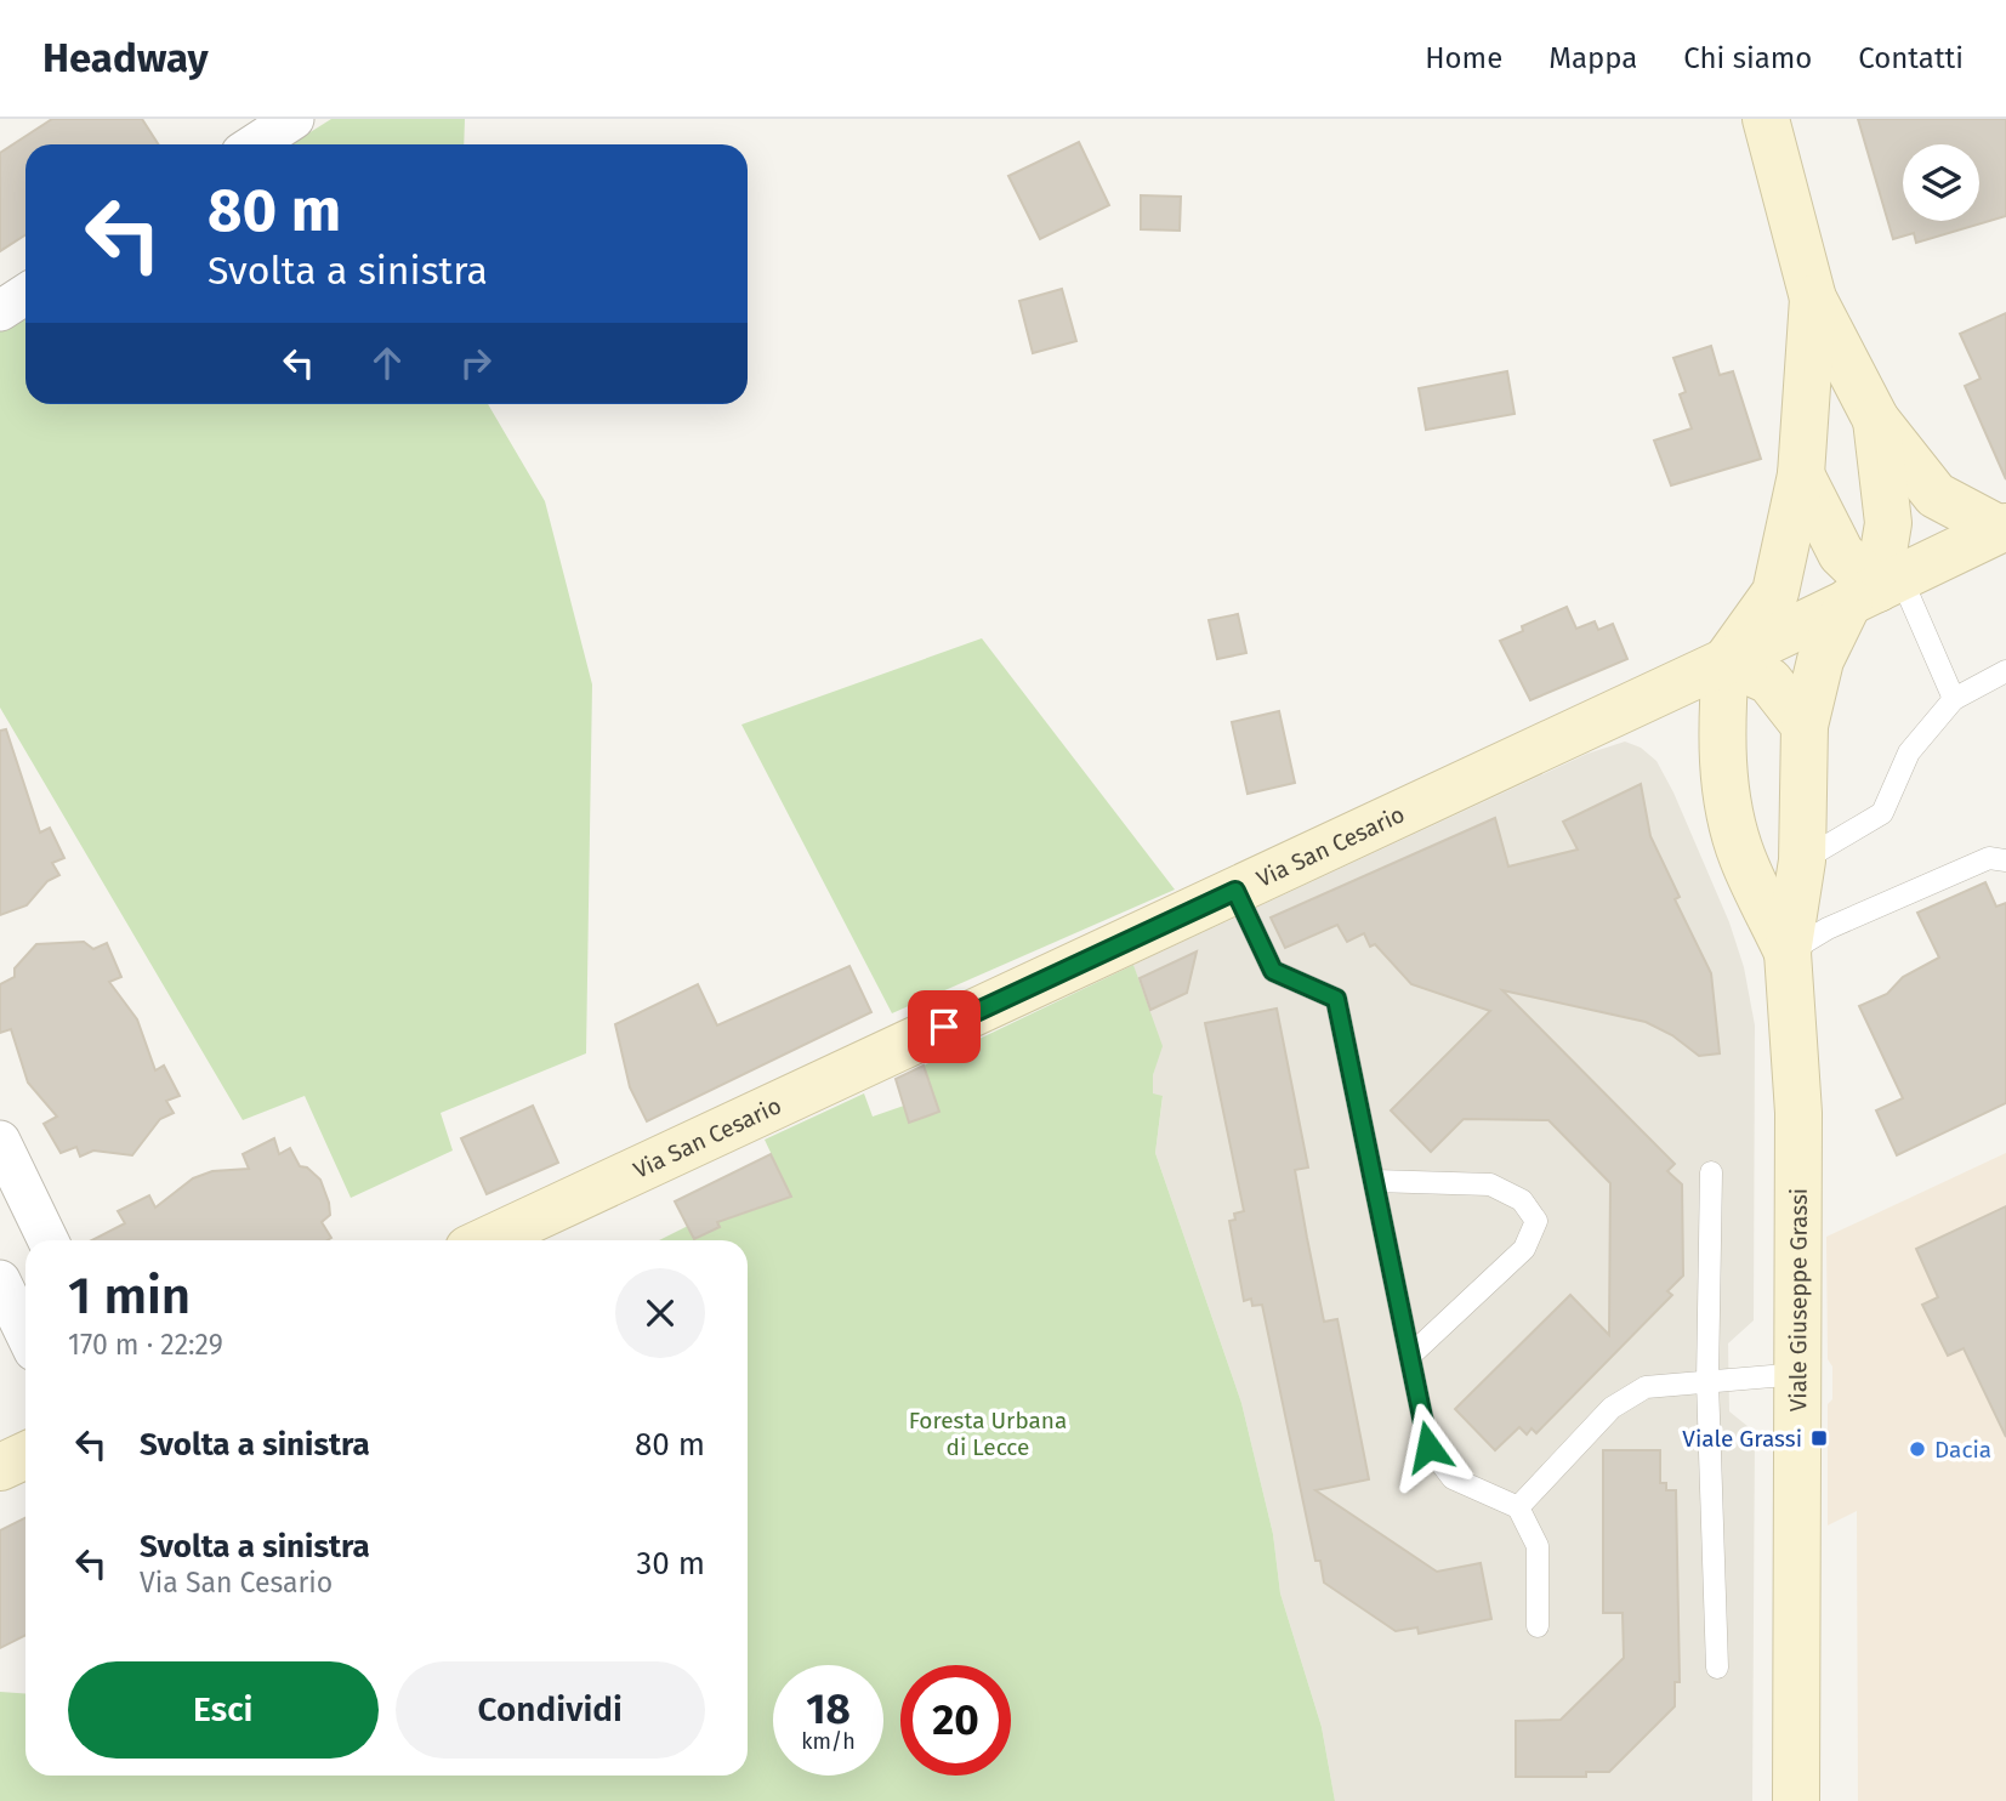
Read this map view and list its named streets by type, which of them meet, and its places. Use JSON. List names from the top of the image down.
{
  "streets": {
    "main road": ["Via San Cesario", "Viale Giuseppe Grassi"]
  },
  "crossings": [
    ["Via San Cesario", "Viale Giuseppe Grassi"]
  ],
  "parks": ["Foresta Urbana di Lecce"],
  "places": {
    "transit": ["Viale Grassi"],
    "other": ["Dacia"]
  },
  "page": {
    "header": "Headway",
    "nav": [
      "Home",
      "Mappa",
      "Chi siamo",
      "Contatti"
    ],
    "turn": ["80 m", "Svolta a sinistra"],
    "heading": ["1 min", "170 m · 22:29"],
    "list": [
      {
        "name": "Svolta a sinistra",
        "value": "80 m"
      },
      {
        "name": "Svolta a sinistra",
        "note": "Via San Cesario",
        "value": "30 m"
      }
    ],
    "buttons": ["Esci", "Condividi"],
    "speed": "18 km/h",
    "limit": "20"
  }
}
